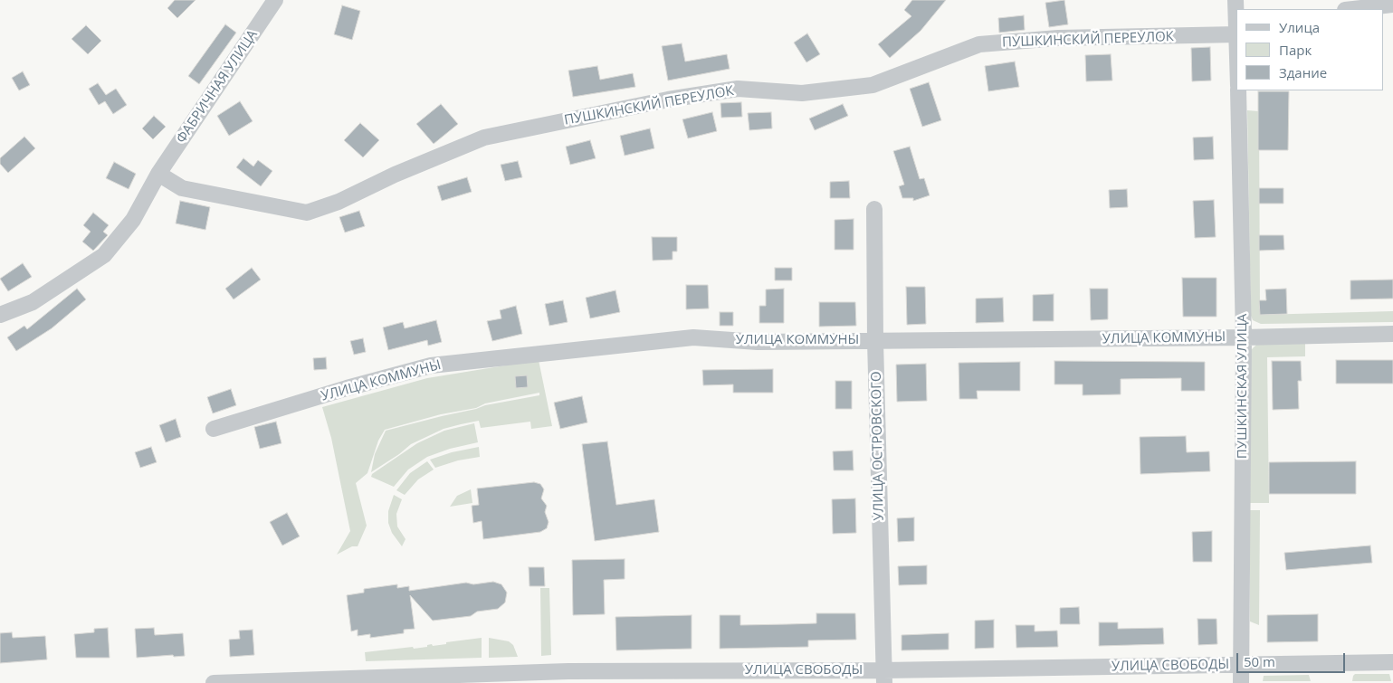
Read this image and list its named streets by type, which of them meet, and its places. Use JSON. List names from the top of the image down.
{
  "streets": {
    "street": [
      "ПУШКИНСКИЙ ПЕРЕУЛОК",
      "ФАБРИЧНАЯ УЛИЦА",
      "УЛИЦА КОММУНЫ",
      "ПУШКИНСКАЯ УЛИЦА",
      "УЛИЦА ОСТРОВСКОГО",
      "УЛИЦА СВОБОДЫ"
    ]
  },
  "crossings": [
    ["ПУШКИНСКИЙ ПЕРЕУЛОК", "ФАБРИЧНАЯ УЛИЦА"],
    ["УЛИЦА КОММУНЫ", "ПУШКИНСКАЯ УЛИЦА"],
    ["УЛИЦА КОММУНЫ", "УЛИЦА ОСТРОВСКОГО"],
    ["ПУШКИНСКАЯ УЛИЦА", "УЛИЦА СВОБОДЫ"],
    ["УЛИЦА ОСТРОВСКОГО", "УЛИЦА СВОБОДЫ"]
  ],
  "legend": ["Улица", "Парк", "Здание"],
  "scale_bar": "50 m"
}
